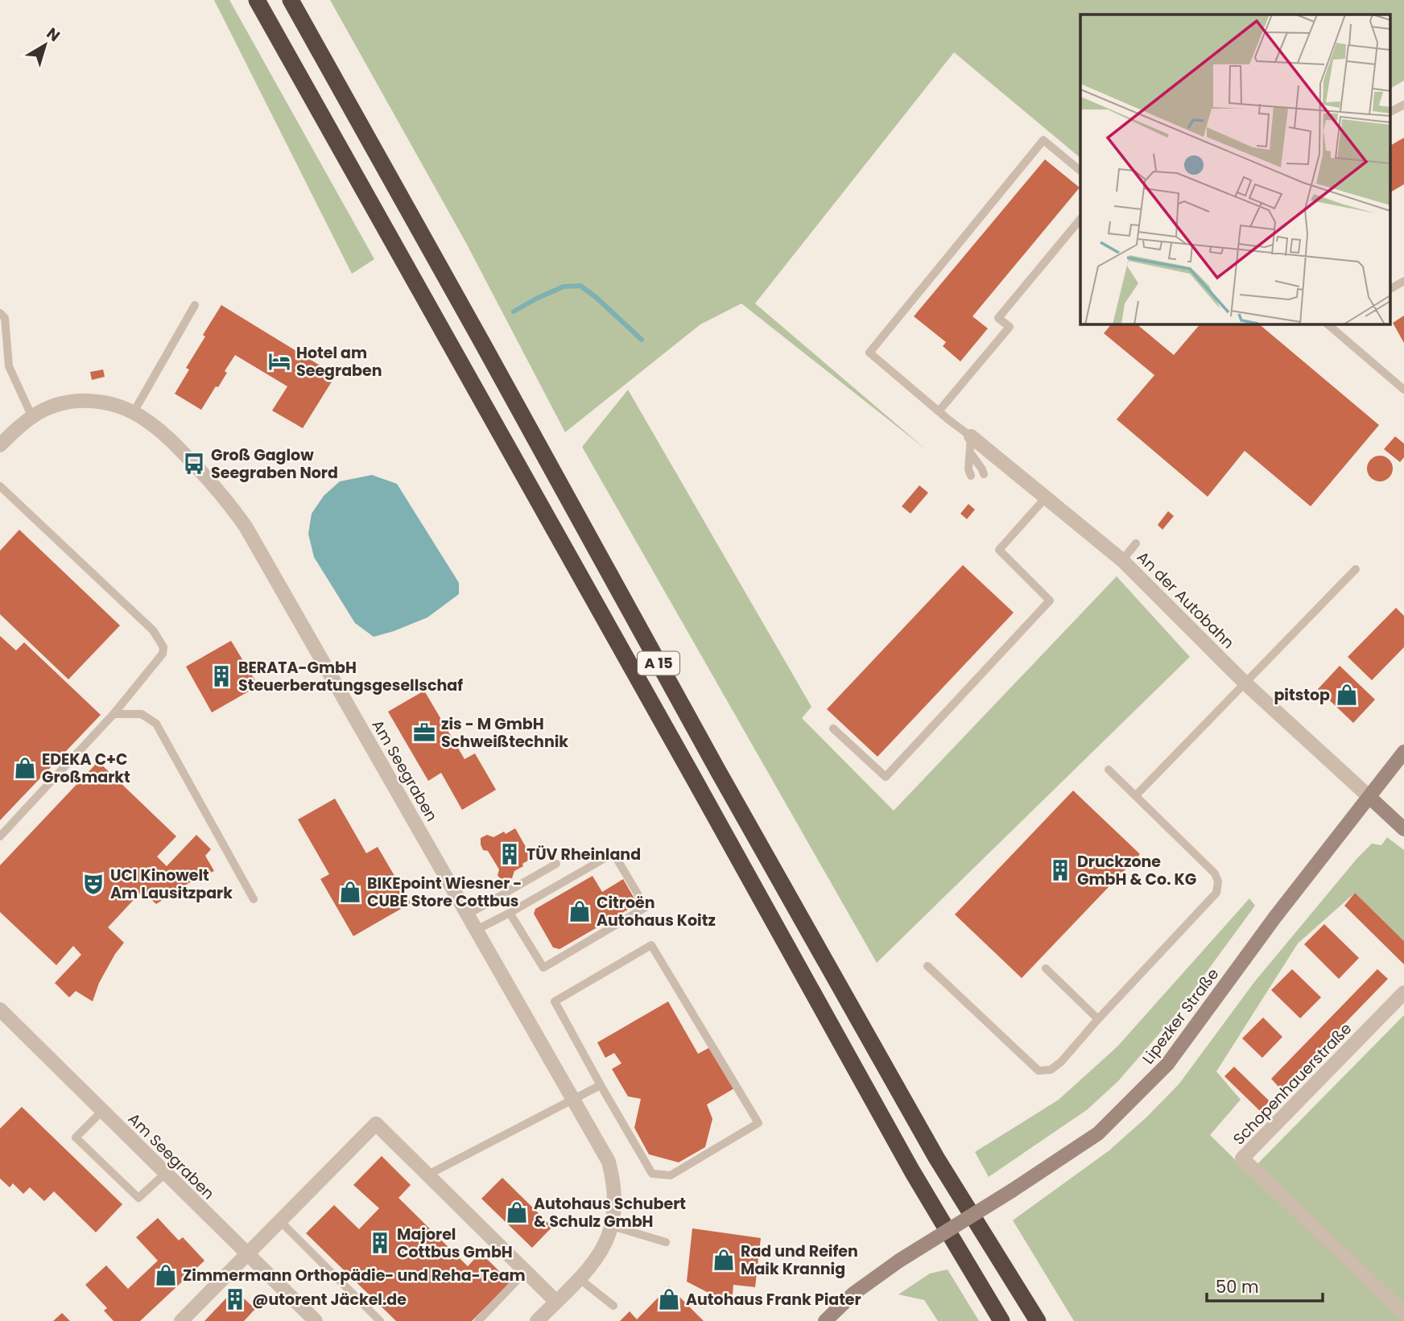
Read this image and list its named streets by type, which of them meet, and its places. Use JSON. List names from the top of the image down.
{
  "streets": {
    "highway": ["A 15"],
    "main road": ["Lipezker Straße"],
    "street": ["An der Autobahn", "Am Seegraben", "Schopenhauerstraße"]
  },
  "crossings": [
    ["An der Autobahn", "Lipezker Straße"]
  ],
  "places": {
    "hotel": ["Hotel am Seegraben"],
    "bus stop": ["Groß Gaglow Seegraben Nord"],
    "building": [
      "BERATA-GmbH Steuerberatungsgesellschaf",
      "TÜV Rheinland",
      "Druckzone GmbH & Co. KG",
      "Majorel Cottbus GmbH",
      "@utorent Jäckel.de"
    ],
    "shop": [
      "pitstop",
      "EDEKA C+C Großmarkt",
      "BIKEpoint Wiesner - CUBE Store Cottbus",
      "Citroën Autohaus Koitz",
      "Autohaus Schubert & Schulz GmbH",
      "Rad und Reifen Maik Krannig",
      "Zimmermann Orthopädie- und Reha-Team",
      "Autohaus Frank Piater"
    ],
    "office": ["zis - M GmbH Schweißtechnik"],
    "theatre": ["UCI Kinowelt Am Lausitzpark"]
  },
  "scale_bar": "50 m",
  "north": "top right"
}
